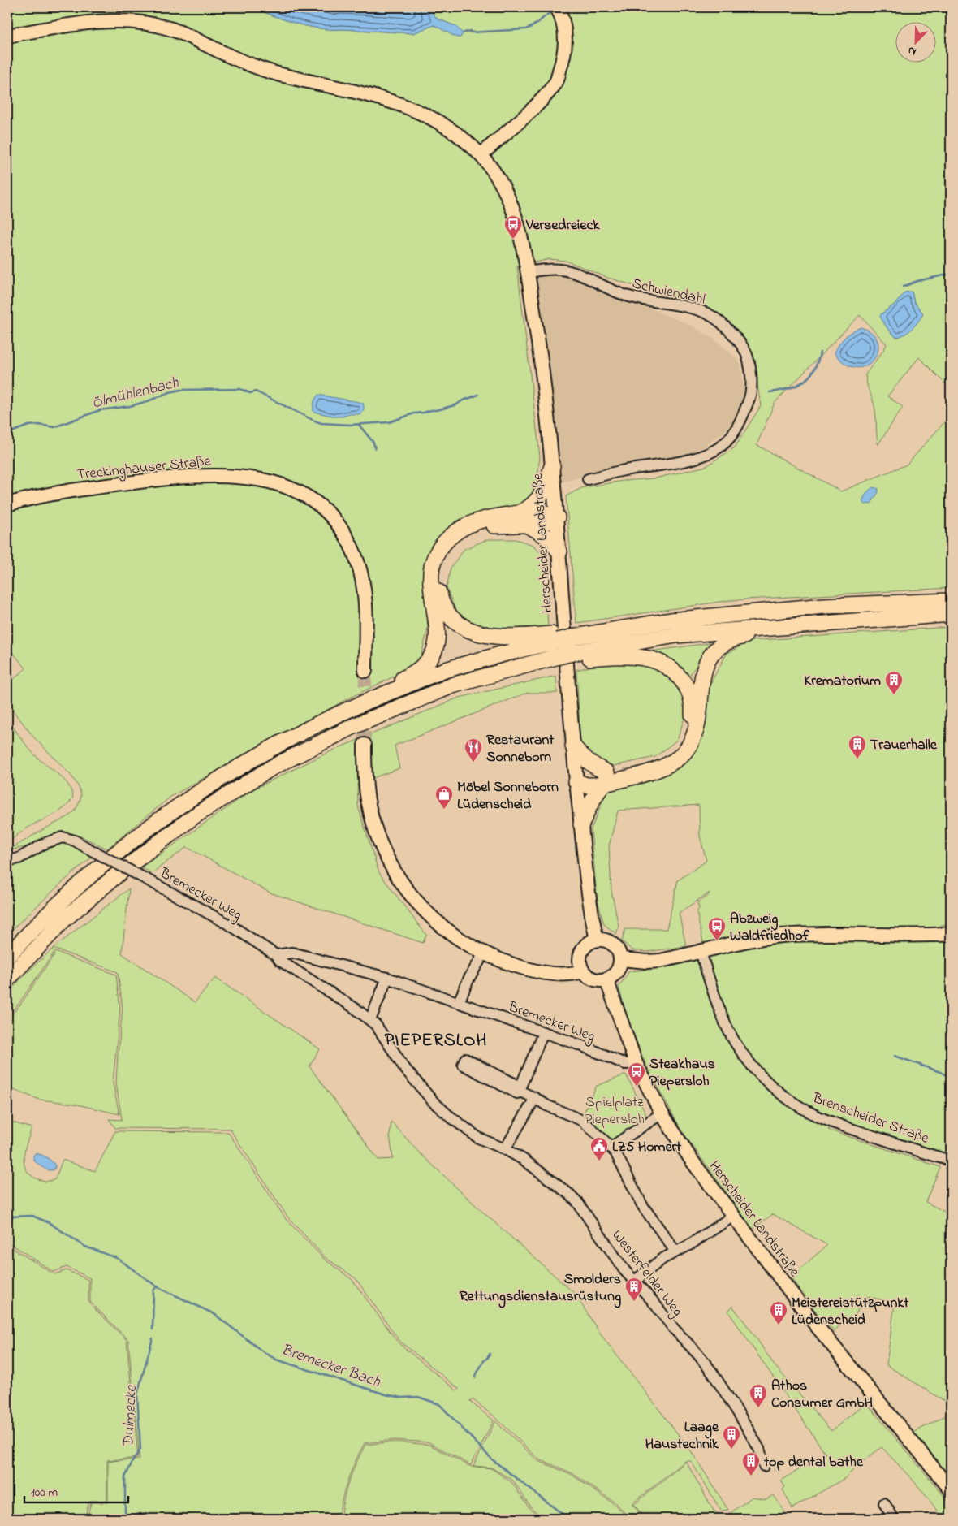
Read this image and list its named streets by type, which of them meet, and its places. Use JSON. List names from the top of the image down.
{
  "streets": {
    "main road": ["Treckinghauser Straße", "Herscheider Landstraße"],
    "street": [
      "Schwiendahl",
      "Bremecker Weg",
      "Brenscheider Straße",
      "Westerfelder Weg"
    ]
  },
  "crossings": [
    ["Schwiendahl", "Herscheider Landstraße"],
    ["Herscheider Landstraße", "Bremecker Weg"],
    ["Bremecker Weg", "Westerfelder Weg"]
  ],
  "districts": ["PIEPERSLOH"],
  "water": ["Ölmühlenbach", "Bremecker Bach", "Dulmecke"],
  "parks": ["Spielplatz Piepersloh"],
  "places": {
    "bus stop": ["Versedreieck", "Abzweig Waldfriedhof", "Steakhaus Piepersloh"],
    "building": [
      "Krematorium",
      "Trauerhalle",
      "Smolders Rettungsdienstausrüstung",
      "Meistereistützpunkt Lüdenscheid",
      "Athos Consumer GmbH",
      "Laage Haustechnik",
      "top dental bathe"
    ],
    "restaurant": ["Restaurant Sonneborn"],
    "shop": ["Möbel Sonneborn Lüdenscheid"],
    "public building": ["LZ5 Homert"]
  },
  "scale_bar": "100 m",
  "north": "bottom left"
}
